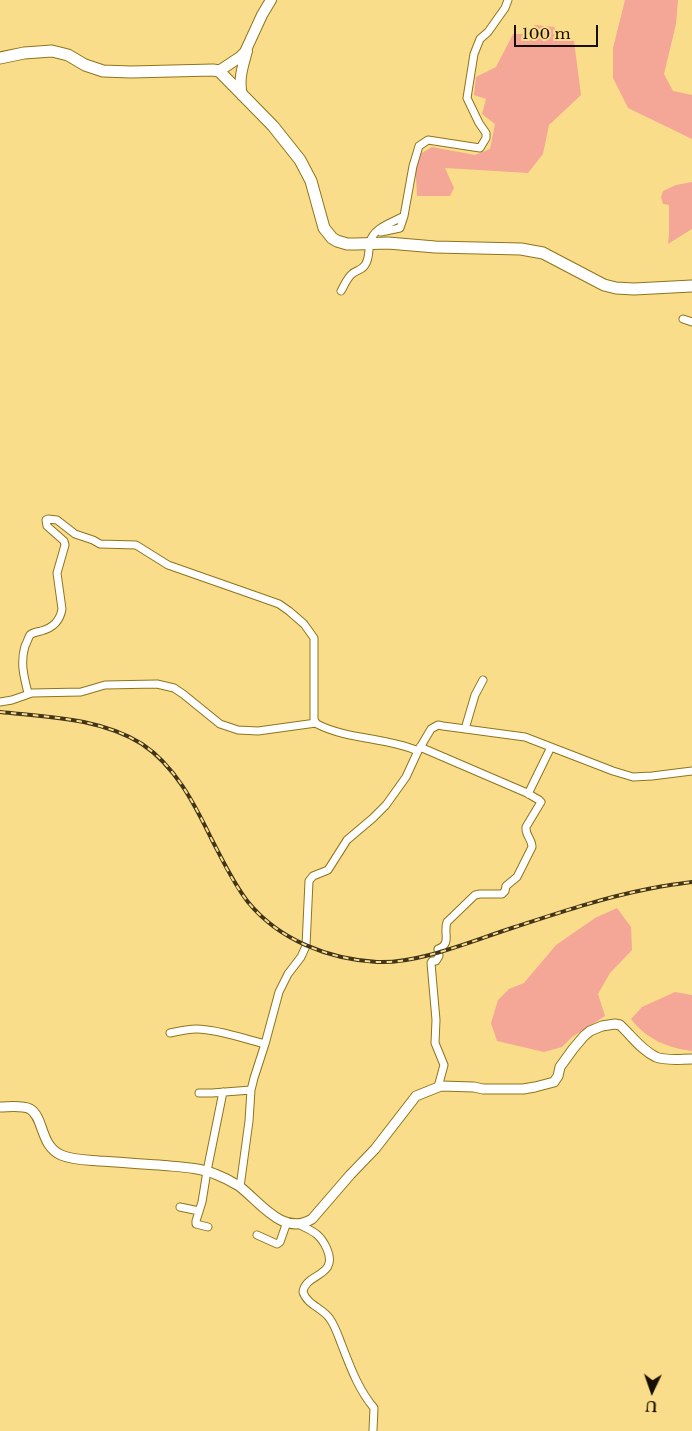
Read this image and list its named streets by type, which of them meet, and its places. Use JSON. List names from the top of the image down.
{
  "scale_bar": "100 m",
  "north": "bottom"
}
